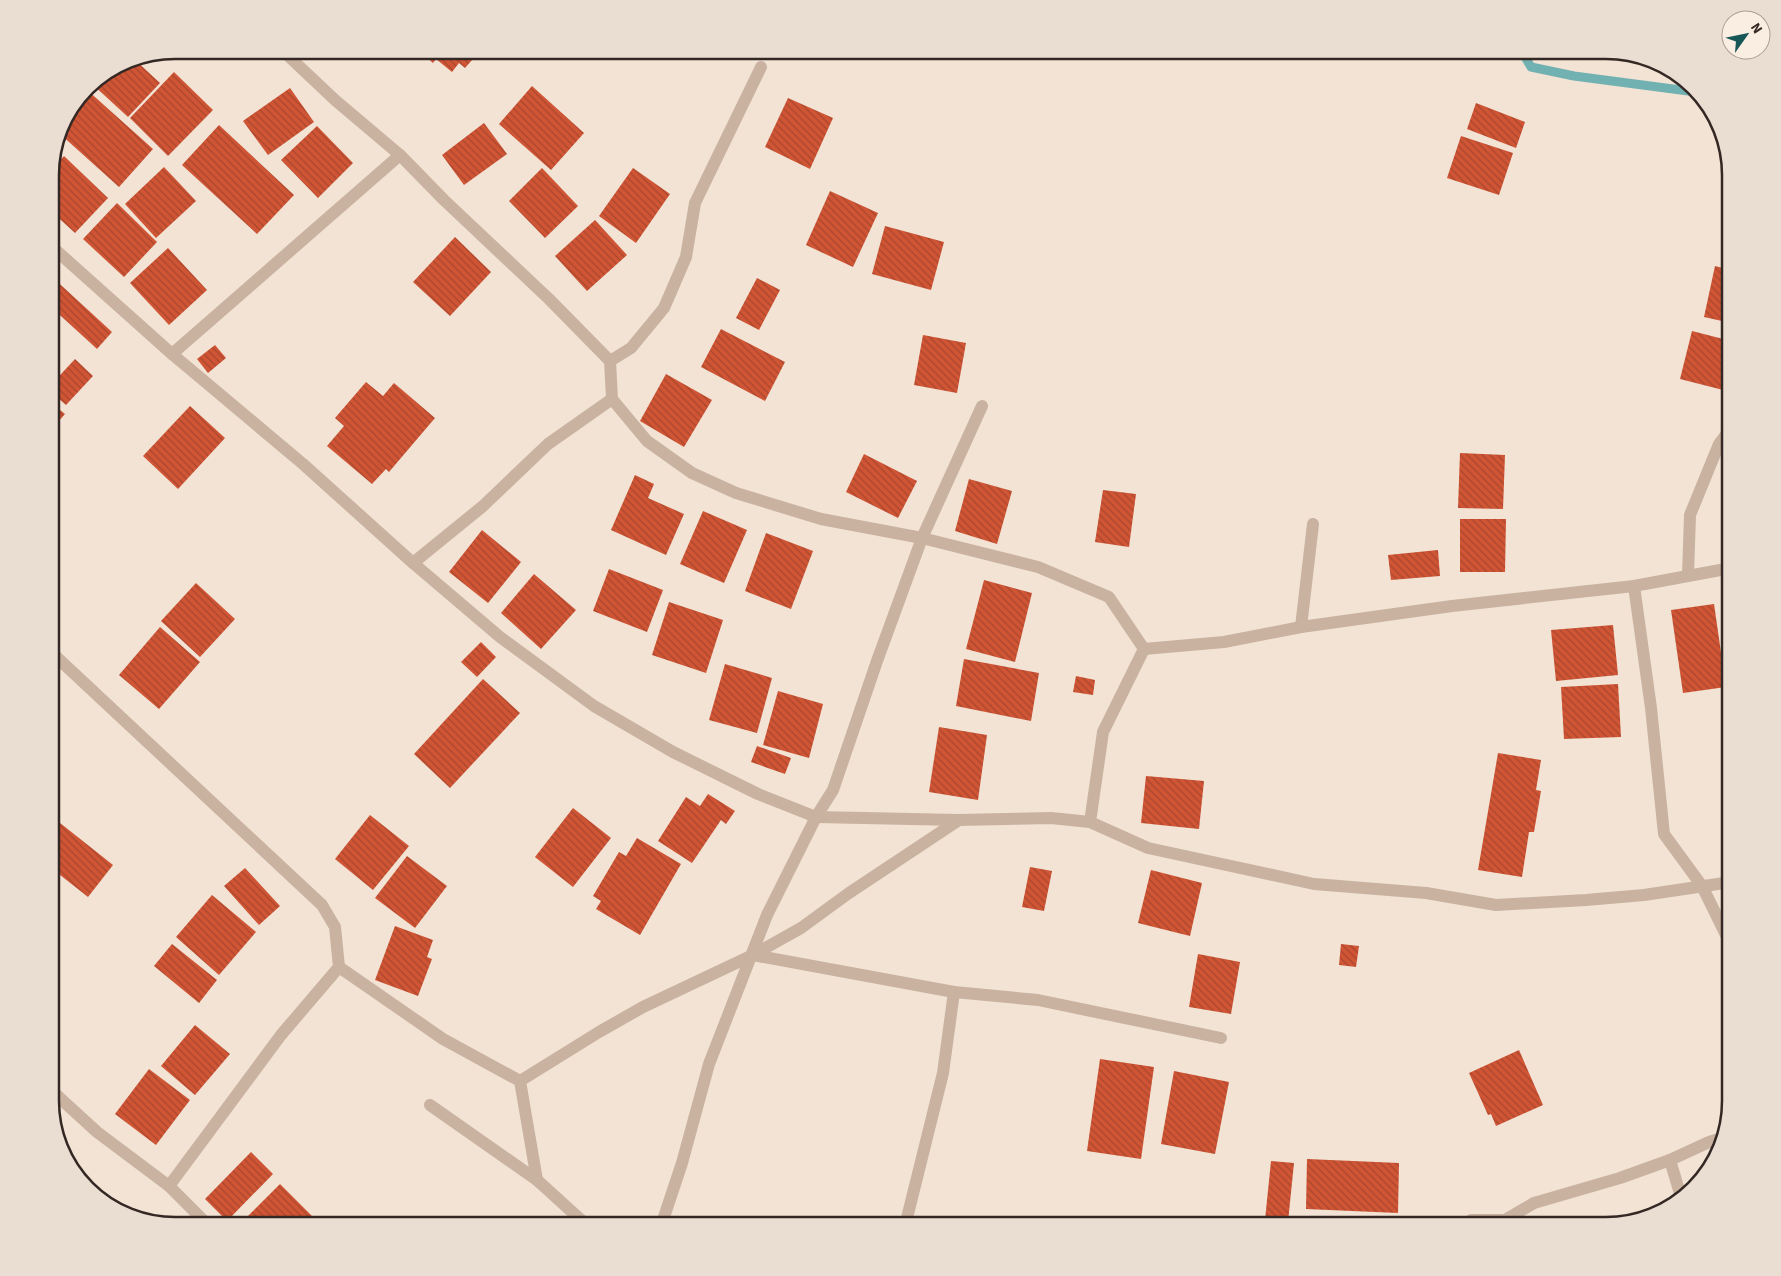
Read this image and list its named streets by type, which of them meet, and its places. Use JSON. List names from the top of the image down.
{
  "north": "top right"
}
